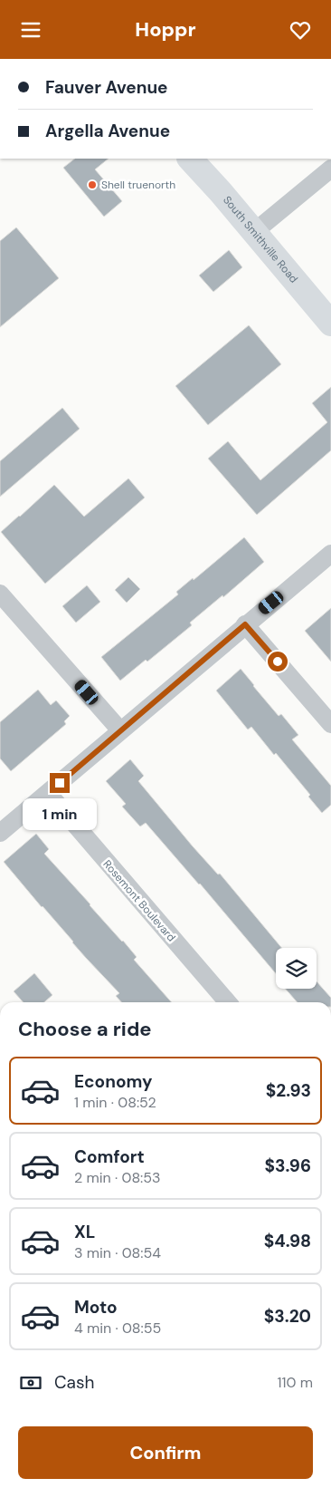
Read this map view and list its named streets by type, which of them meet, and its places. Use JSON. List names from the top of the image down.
{
  "streets": {
    "main road": ["South Smithville Road"],
    "street": ["Rosemont Boulevard"]
  },
  "places": ["Shell truenorth"],
  "page": {
    "header": "Hoppr",
    "banner": ["Fauver Avenue", "Argella Avenue"],
    "bubble": "1 min",
    "heading": "Choose a ride",
    "list": [
      {
        "name": "Economy",
        "note": "1 min · 08:52",
        "value": "$2.93"
      },
      {
        "name": "Comfort",
        "note": "2 min · 08:53",
        "value": "$3.96"
      },
      {
        "name": "XL",
        "note": "3 min · 08:54",
        "value": "$4.98"
      },
      {
        "name": "Moto",
        "note": "4 min · 08:55",
        "value": "$3.20"
      }
    ],
    "pay": ["Cash", "110 m"],
    "buttons": "Confirm"
  }
}
